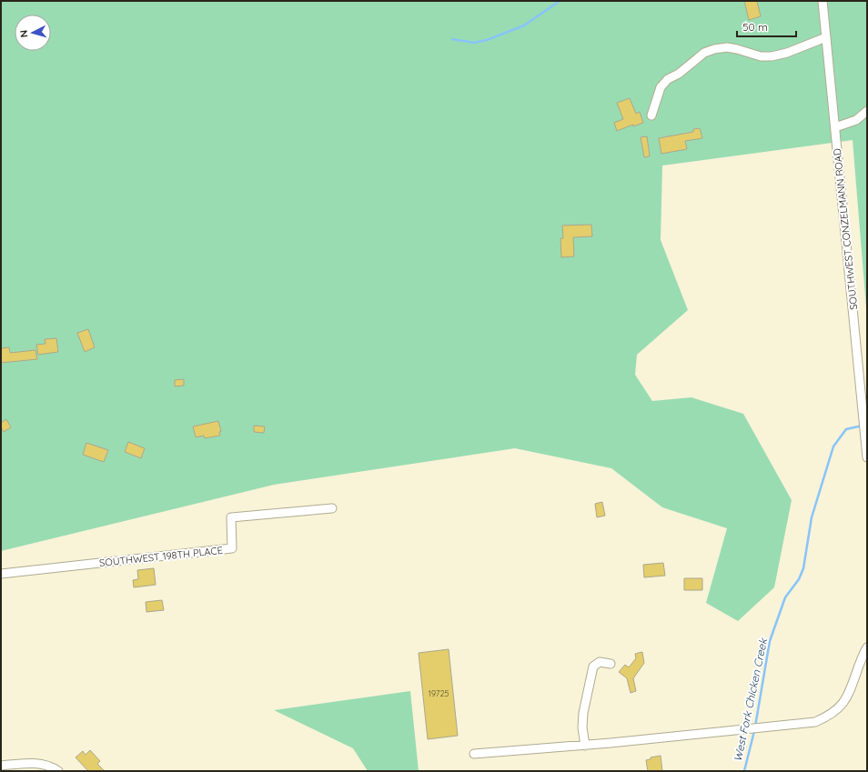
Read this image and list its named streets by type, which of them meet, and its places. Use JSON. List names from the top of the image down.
{
  "streets": {
    "street": ["SOUTHWEST CONZELMANN ROAD", "SOUTHWEST 198TH PLACE"]
  },
  "water": ["West Fork Chicken Creek"],
  "house_numbers": ["19725"],
  "scale_bar": "50 m",
  "north": "left"
}
